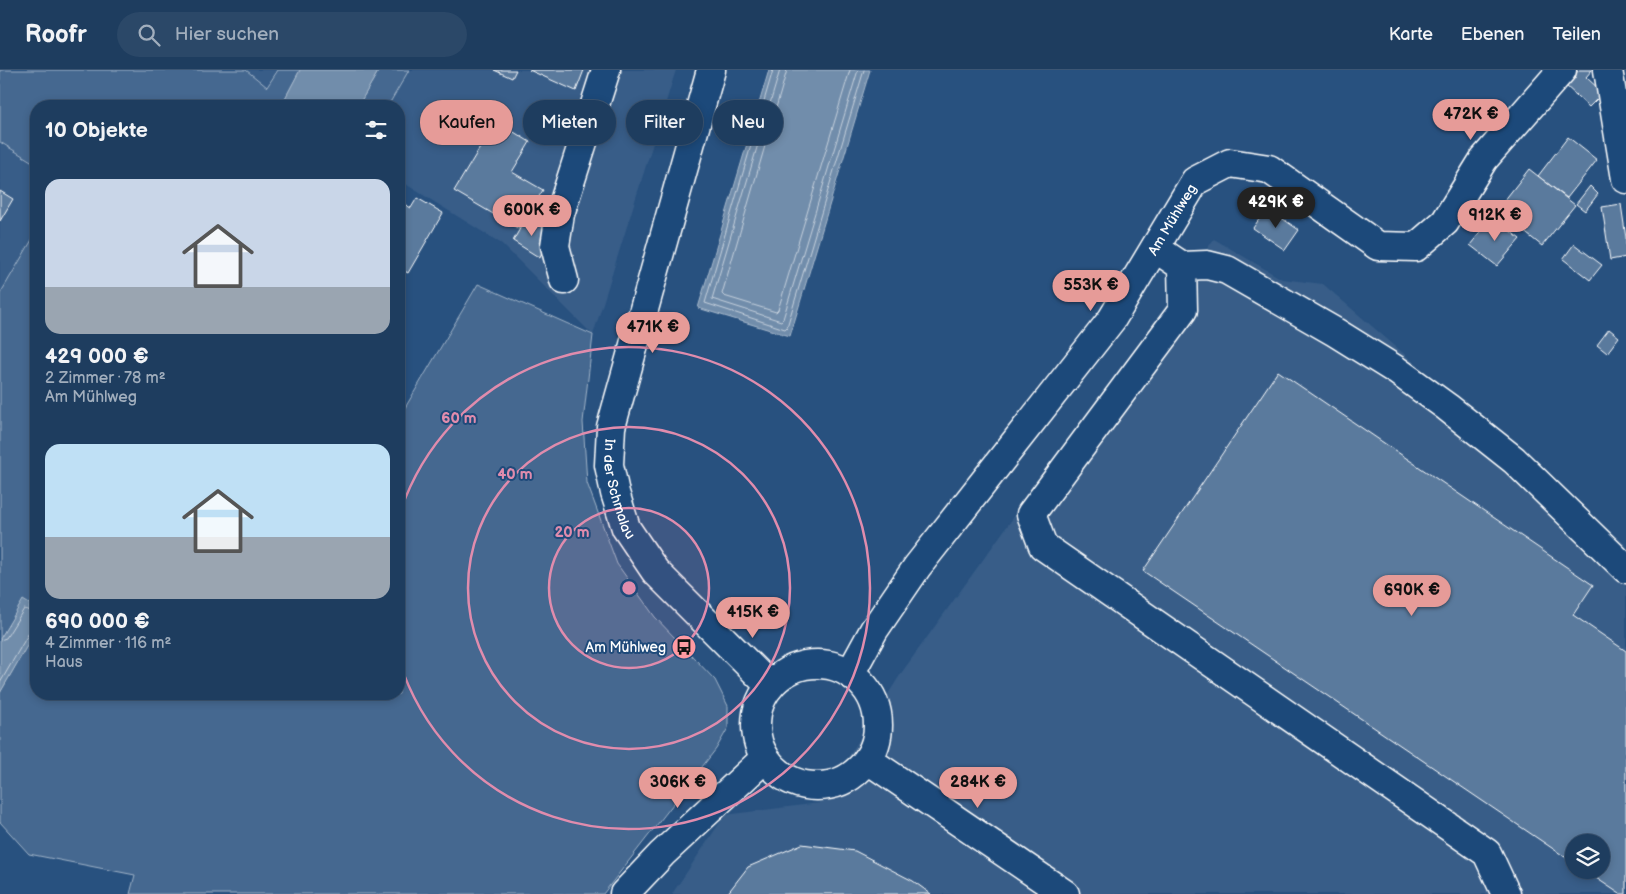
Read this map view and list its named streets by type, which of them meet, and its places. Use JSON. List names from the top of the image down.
{
  "streets": {
    "street": ["Am Mühlweg", "In der Schmalau"]
  },
  "crossings": [
    ["Am Mühlweg", "In der Schmalau"]
  ],
  "places": {
    "bus stop": ["Am Mühlweg"]
  },
  "page": {
    "header": "Roofr",
    "search": "Hier suchen",
    "nav": ["Karte", "Ebenen", "Teilen"],
    "price": [
      "472K €",
      "429K €",
      "600K €",
      "912K €",
      "553K €",
      "471K €",
      "690K €",
      "415K €",
      "306K €",
      "284K €"
    ],
    "chip": [
      "Kaufen",
      "Mieten",
      "Filter",
      "Neu"
    ],
    "heading": "10 Objekte",
    "list": [
      {
        "name": "429 000 €",
        "note": "2 Zimmer · 78 m² · Am Mühlweg"
      },
      {
        "name": "690 000 €",
        "note": "4 Zimmer · 116 m² · Haus"
      }
    ]
  },
  "rings": ["60 m", "40 m", "20 m"]
}
